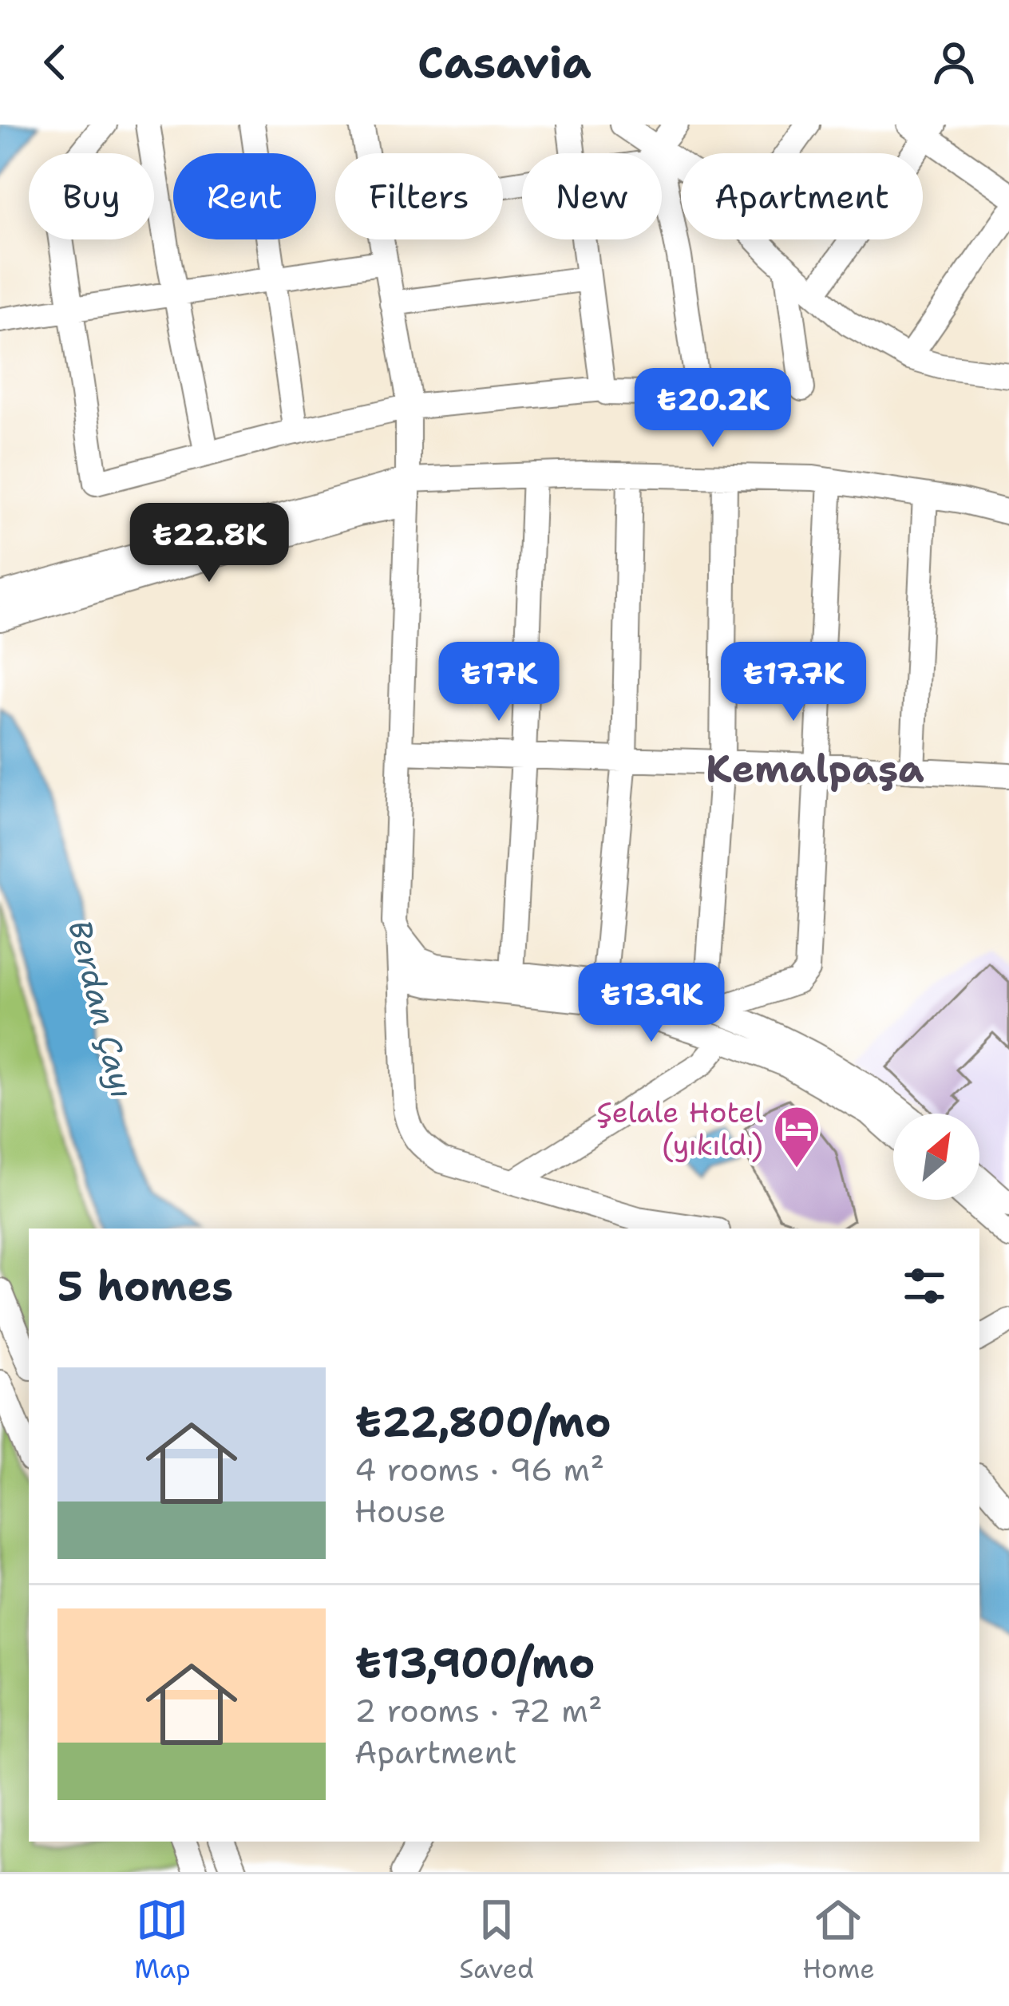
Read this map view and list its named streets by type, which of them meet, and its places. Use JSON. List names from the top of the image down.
{
  "districts": ["Kemalpaşa"],
  "water": ["Berdan Çayı"],
  "places": {
    "hotel": ["Şelale Hotel (yıkıldı)"]
  },
  "north": "top right",
  "page": {
    "header": "Casavia",
    "chip": [
      "Buy",
      "Rent",
      "Filters",
      "New",
      "Apartment"
    ],
    "price": [
      "₺20.2K",
      "₺22.8K",
      "₺17K",
      "₺17.7K",
      "₺13.9K"
    ],
    "heading": "5 homes",
    "list": [
      {
        "name": "₺22,800/mo",
        "note": "4 rooms · 96 m² · House"
      },
      {
        "name": "₺13,900/mo",
        "note": "2 rooms · 72 m² · Apartment"
      }
    ],
    "tabs": ["Map", "Saved", "Home"]
  }
}
